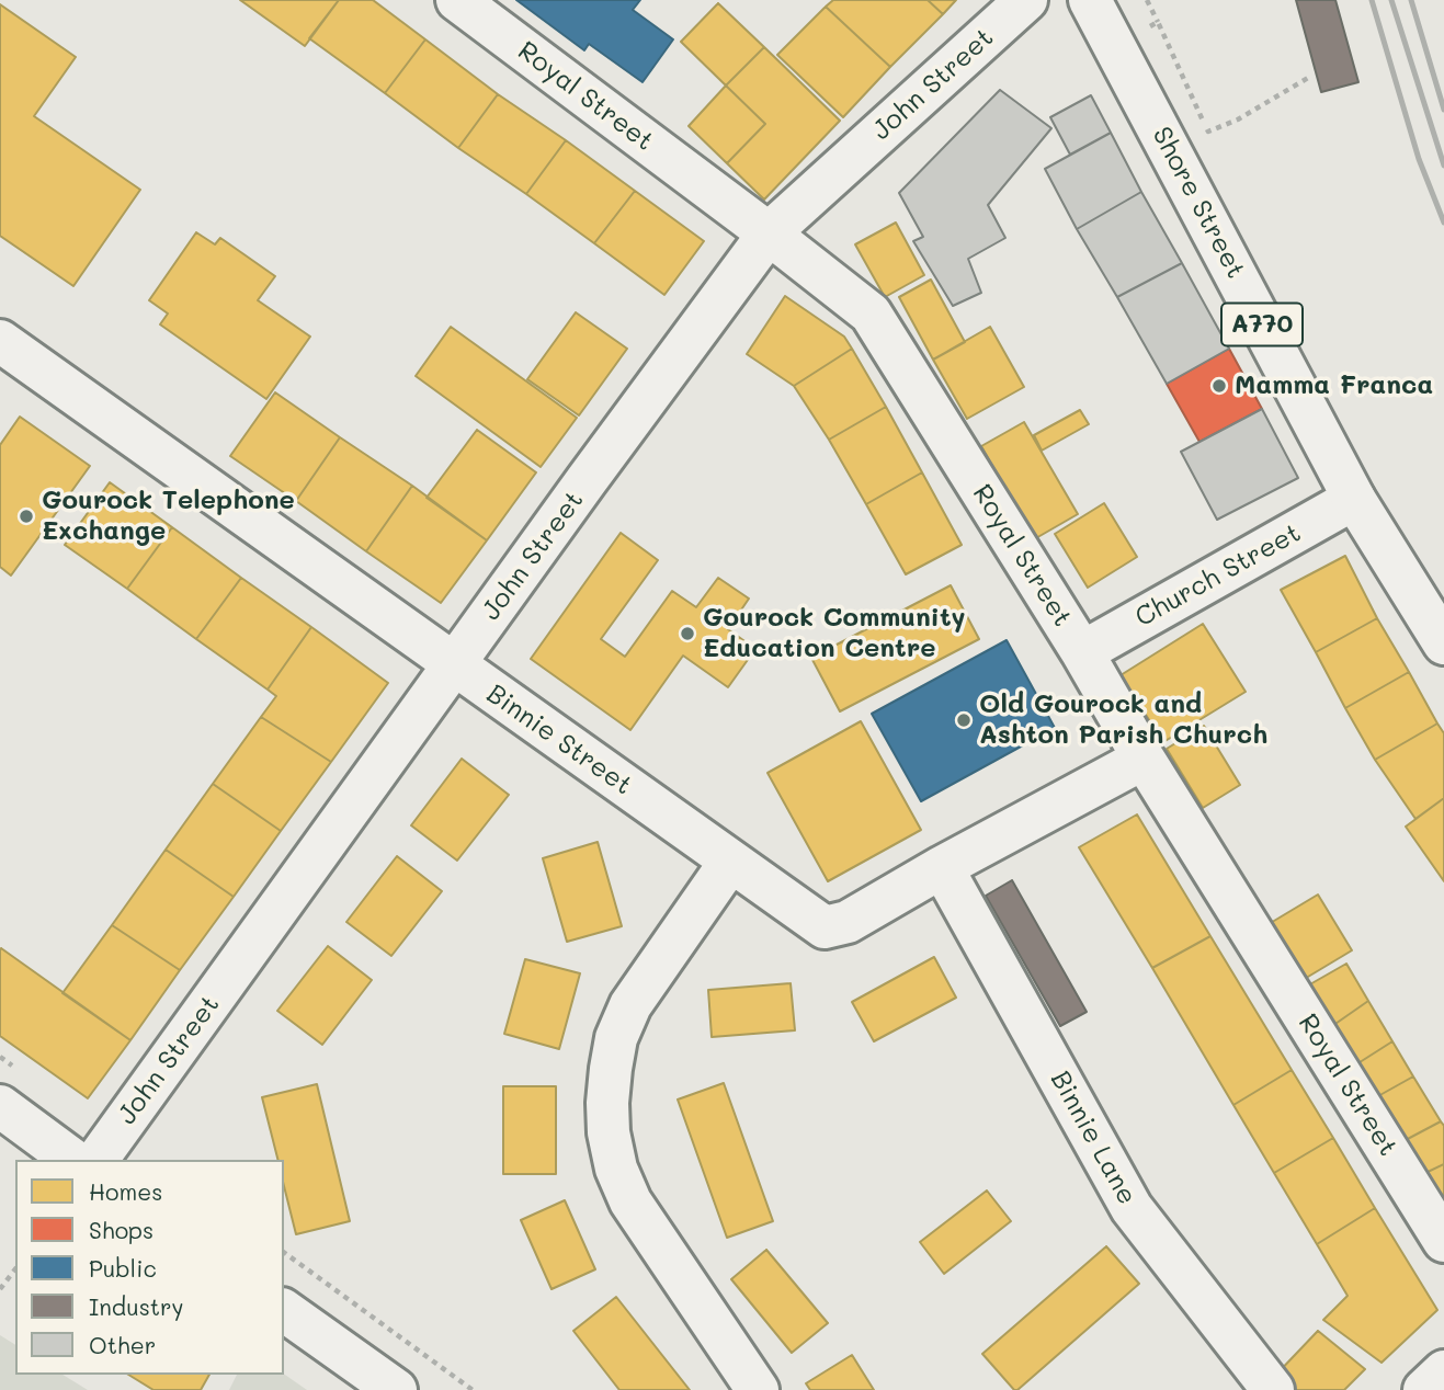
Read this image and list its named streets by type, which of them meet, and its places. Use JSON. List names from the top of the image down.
{
  "streets": {
    "street": [
      "John Street",
      "Royal Street",
      "Shore Street",
      "A770",
      "Church Street",
      "Binnie Street",
      "Binnie Lane"
    ]
  },
  "crossings": [
    ["John Street", "Royal Street"],
    ["John Street", "Binnie Street"],
    ["Royal Street", "Church Street"],
    ["Royal Street", "Binnie Street"],
    ["Shore Street", "Church Street"],
    ["Binnie Street", "Binnie Lane"]
  ],
  "places": [
    "Mamma Franca",
    "Gourock Telephone Exchange",
    "Gourock Community Education Centre",
    "Old Gourock and Ashton Parish Church"
  ],
  "legend": [
    "Homes",
    "Shops",
    "Public",
    "Industry",
    "Other"
  ]
}
